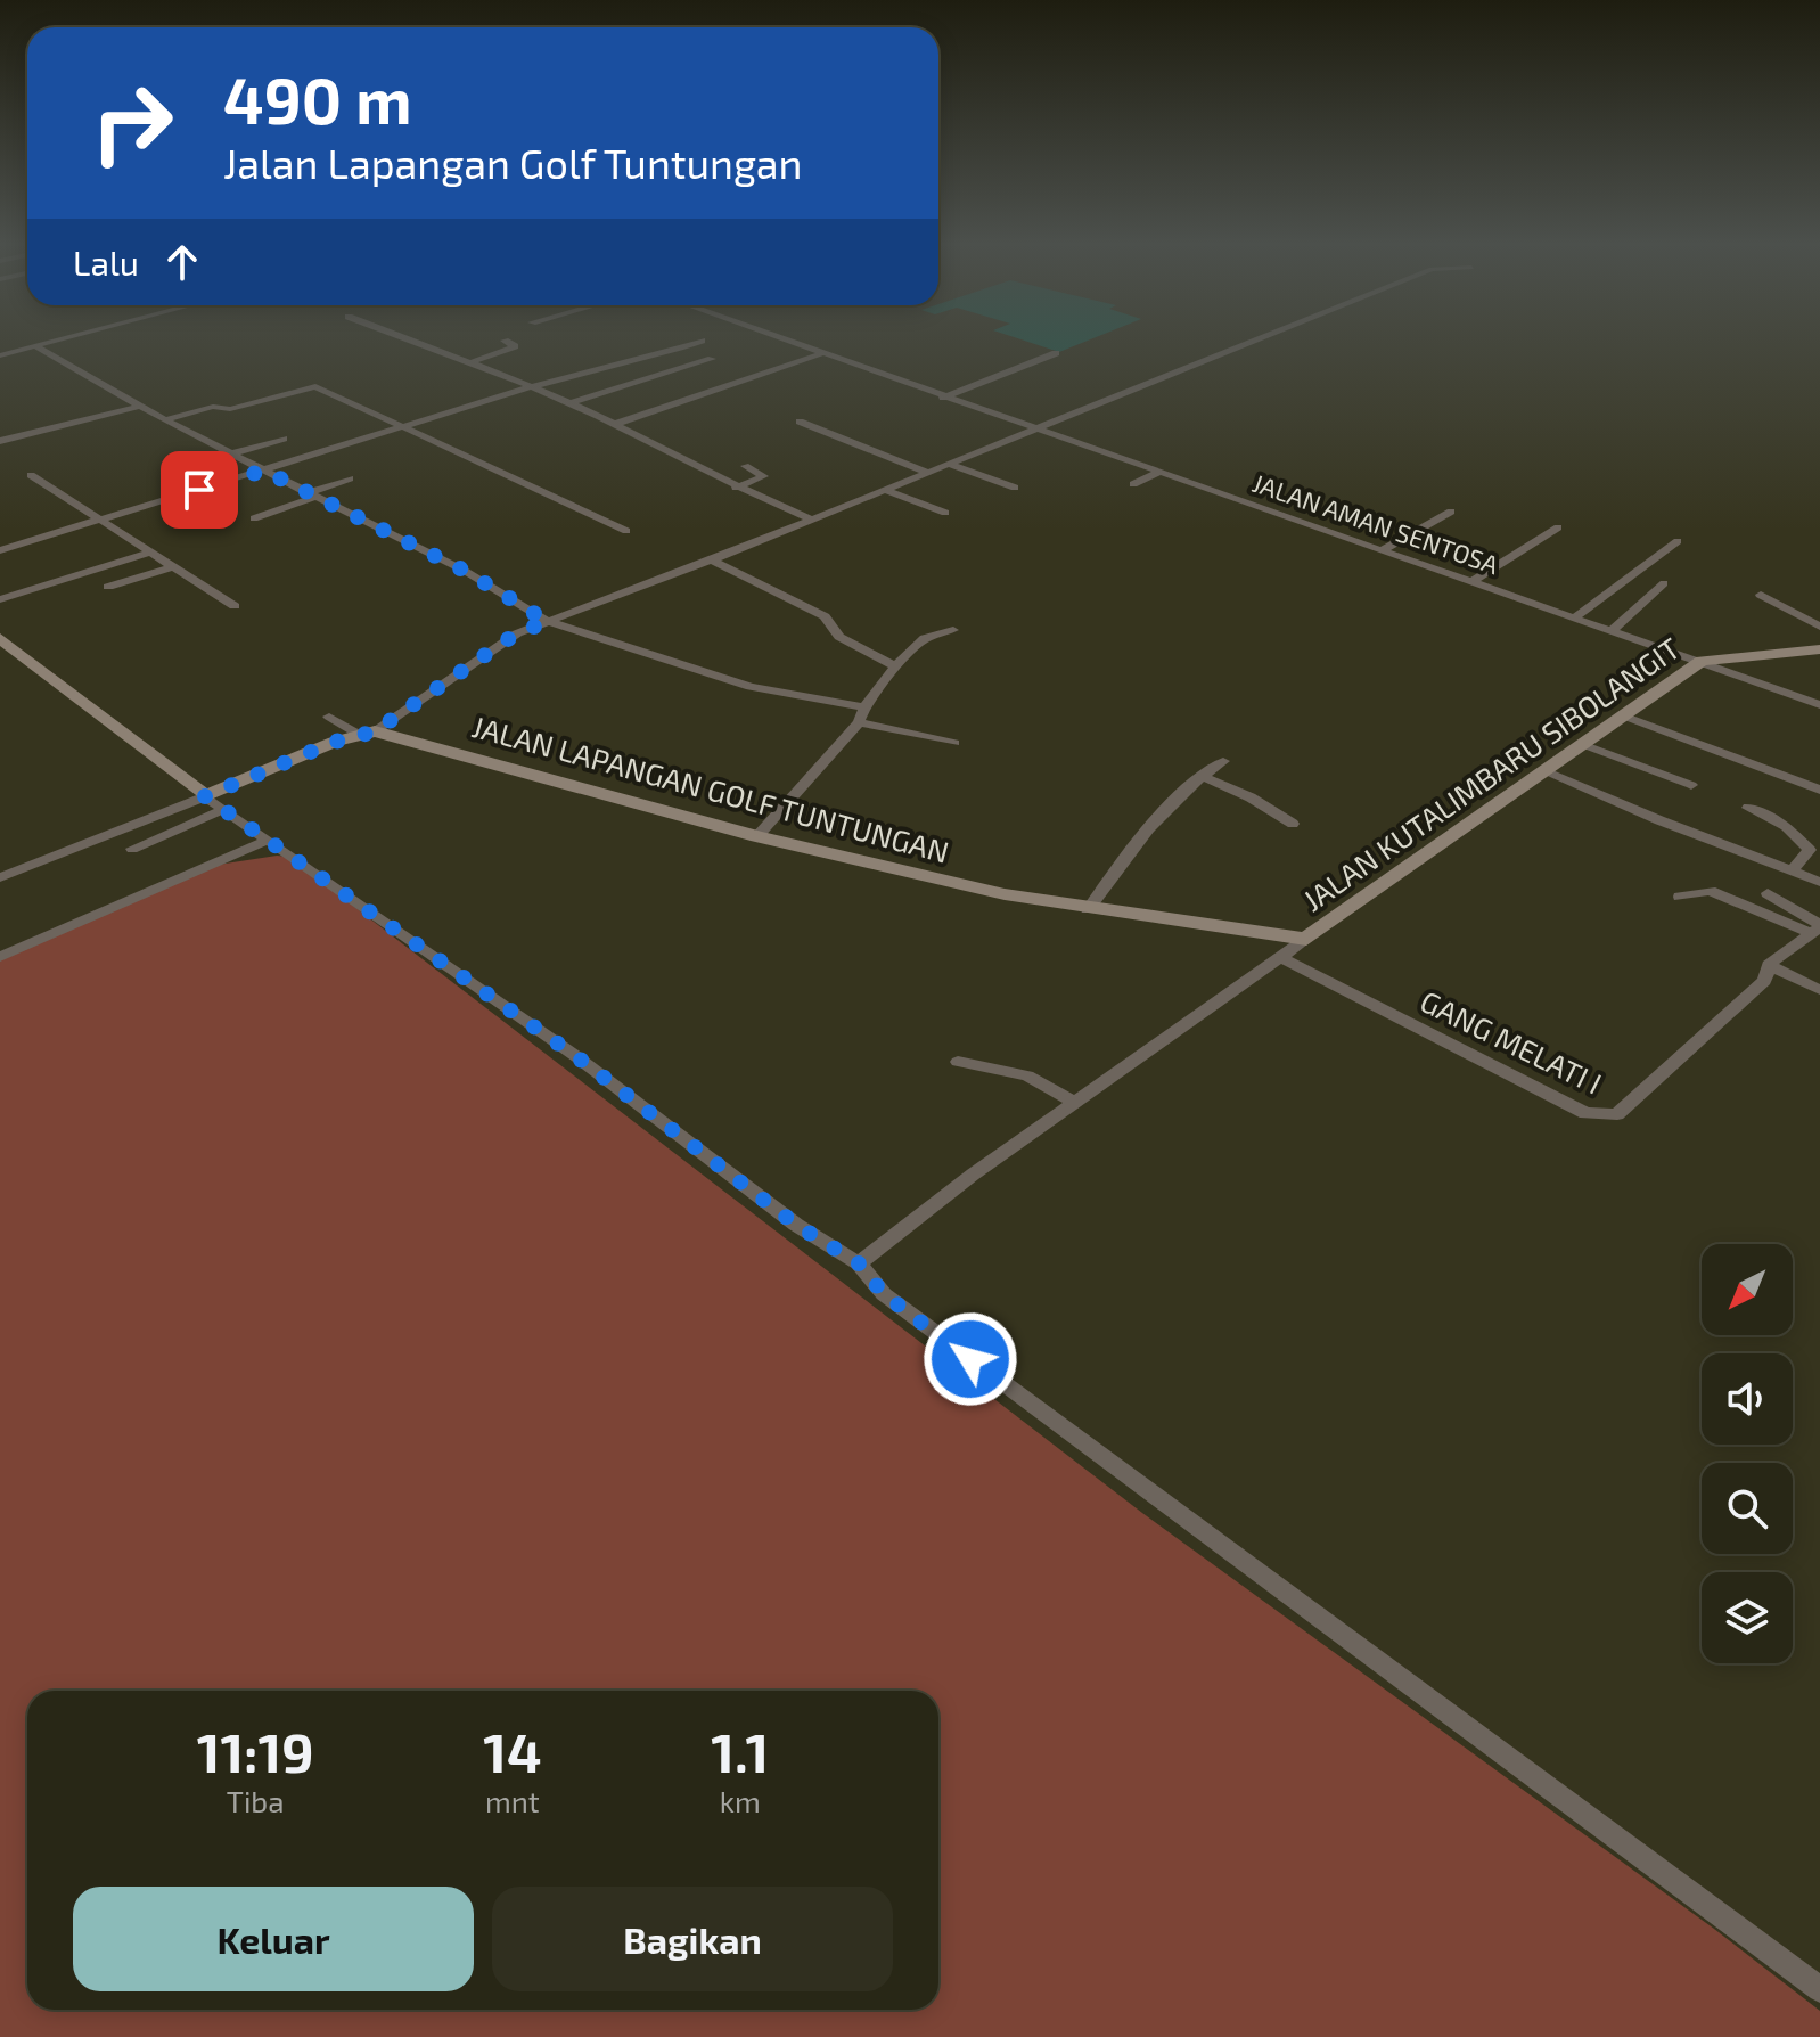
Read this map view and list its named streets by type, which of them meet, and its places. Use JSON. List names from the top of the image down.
{
  "streets": {
    "street": [
      "JALAN AMAN SENTOSA",
      "JALAN KUTALIMBARU SIBOLANGIT",
      "JALAN LAPANGAN GOLF TUNTUNGAN",
      "GANG MELATI I"
    ]
  },
  "crossings": [
    ["JALAN AMAN SENTOSA", "JALAN KUTALIMBARU SIBOLANGIT"],
    ["JALAN KUTALIMBARU SIBOLANGIT", "JALAN LAPANGAN GOLF TUNTUNGAN"]
  ],
  "north": "bottom left",
  "page": {
    "turn": ["490 m", "Jalan Lapangan Golf Tuntungan"],
    "then": "Lalu",
    "eta": [
      "11:19",
      "Tiba",
      "14",
      "mnt",
      "1.1",
      "km"
    ],
    "buttons": ["Keluar", "Bagikan"]
  }
}
